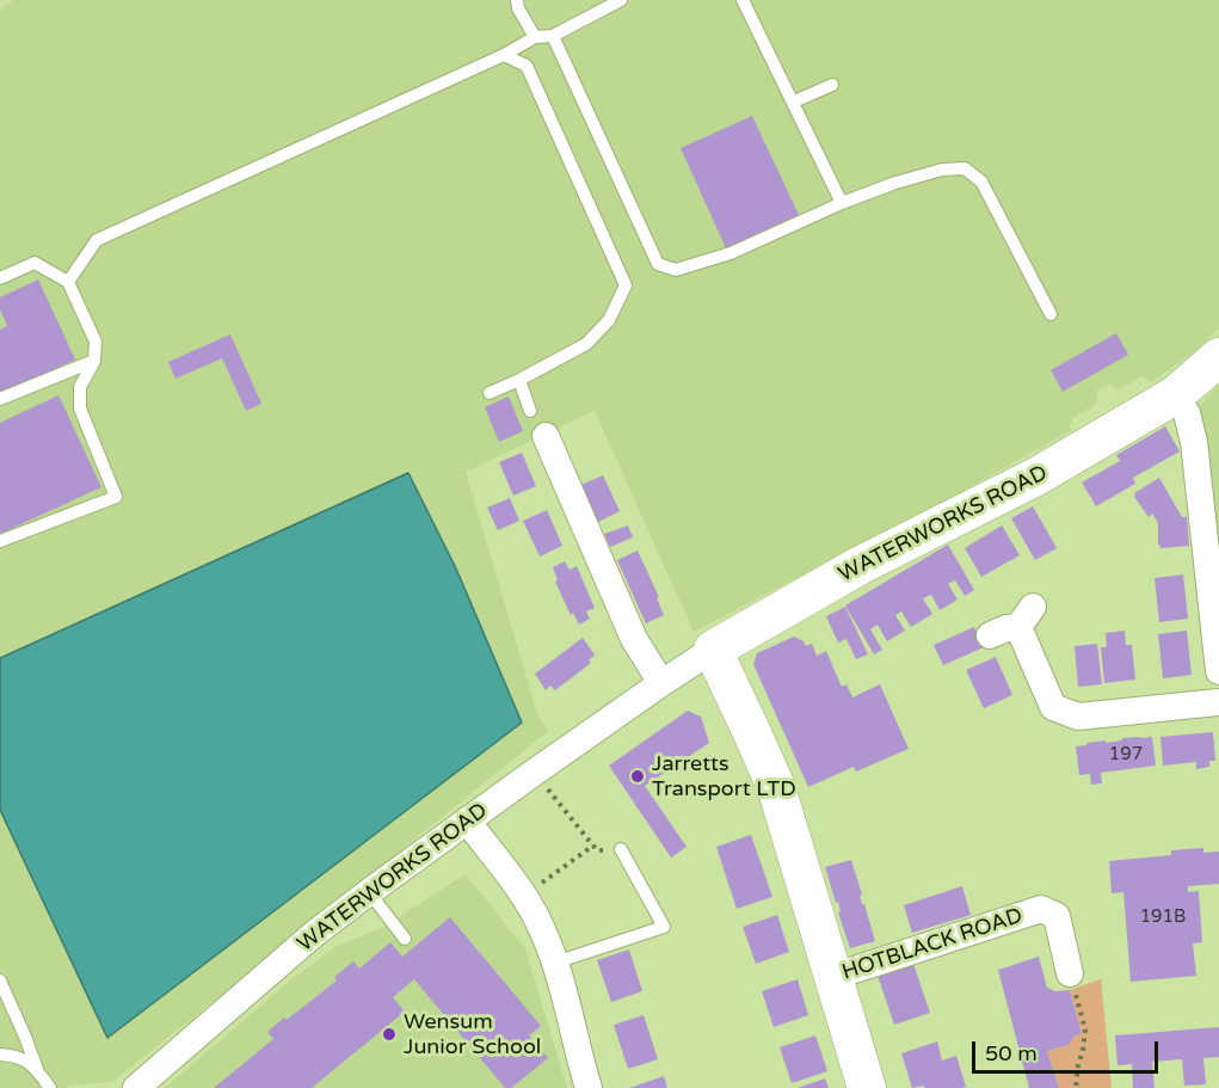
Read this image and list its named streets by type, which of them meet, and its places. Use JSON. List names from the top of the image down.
{
  "streets": {
    "street": ["WATERWORKS ROAD", "HOTBLACK ROAD"]
  },
  "crossings": [
    ["WATERWORKS ROAD", "HOTBLACK ROAD"]
  ],
  "places": ["Jarretts Transport LTD", "Wensum Junior School"],
  "house_numbers": ["197", "191B"],
  "scale_bar": "50 m"
}
